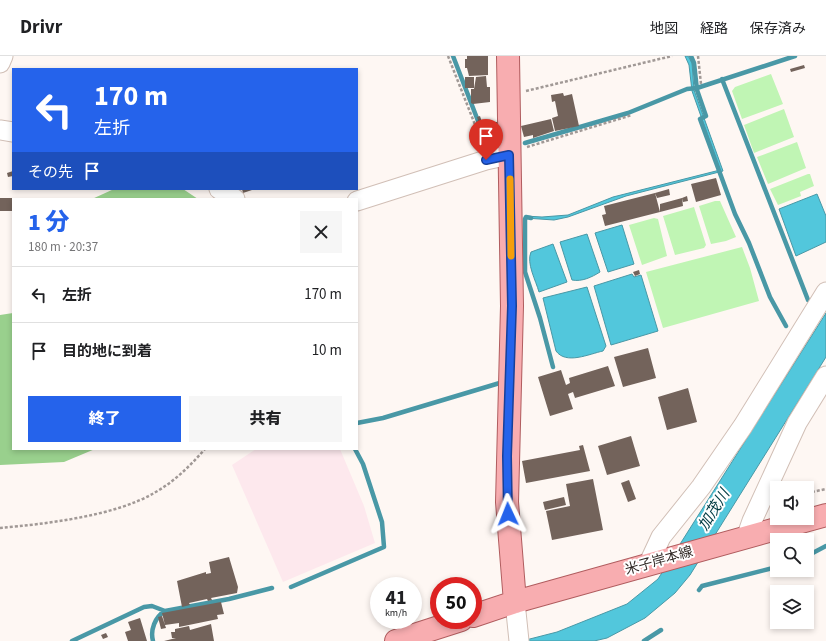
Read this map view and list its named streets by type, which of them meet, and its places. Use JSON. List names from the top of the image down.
{
  "streets": {
    "main road": ["米子岸本線"]
  },
  "water": ["加茂川"],
  "page": {
    "header": "Drivr",
    "nav": ["地図", "経路", "保存済み"],
    "turn": ["170 m", "左折"],
    "then": "その先",
    "heading": ["1 分", "180 m · 20:37"],
    "list": [
      {
        "name": "左折",
        "value": "170 m"
      },
      {
        "name": "目的地に到着",
        "value": "10 m"
      }
    ],
    "buttons": ["終了", "共有"],
    "speed": "41 km/h",
    "limit": "50"
  }
}
